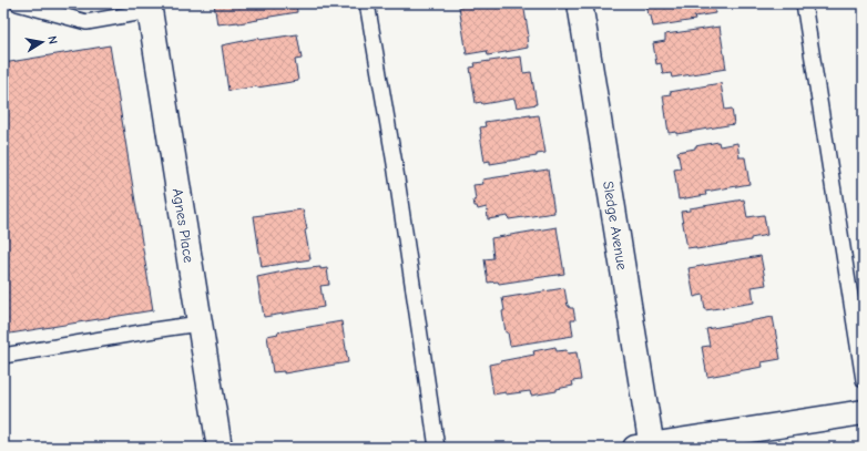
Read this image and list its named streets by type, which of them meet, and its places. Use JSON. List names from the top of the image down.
{
  "streets": {
    "street": ["Sledge Avenue", "Agnes Place"]
  },
  "north": "right"
}
